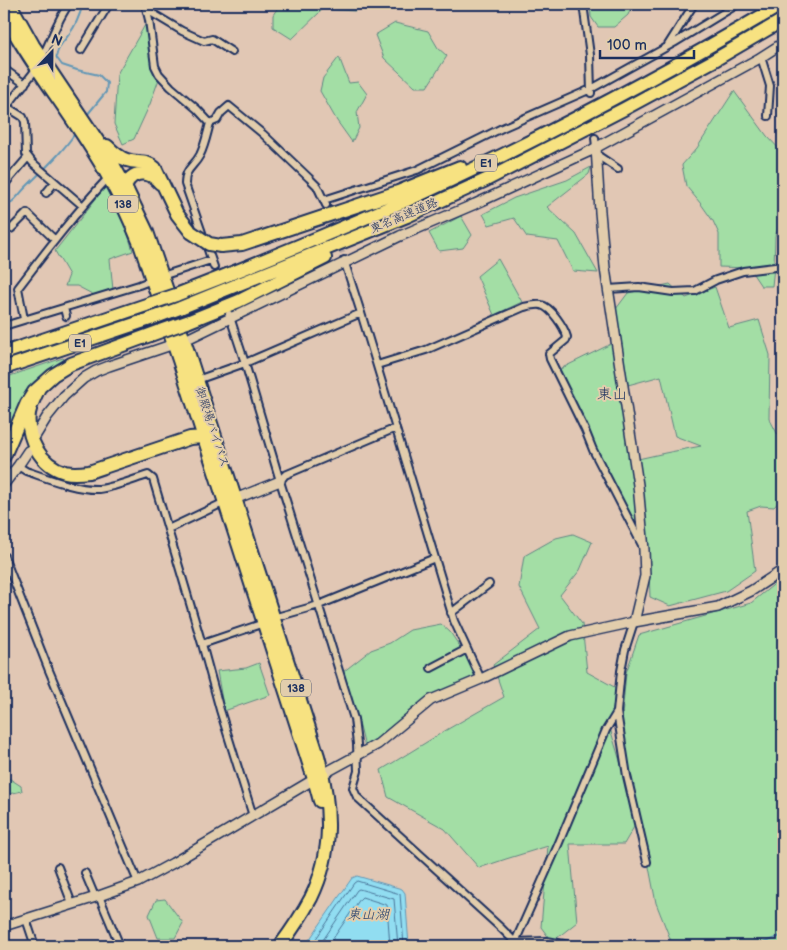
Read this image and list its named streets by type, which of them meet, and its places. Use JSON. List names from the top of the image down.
{
  "streets": {
    "highway": [
      "E1",
      "138",
      "東名高速道路",
      "御殿場バイパス"
    ]
  },
  "districts": ["東山"],
  "water": ["東山湖"],
  "scale_bar": "100 m",
  "north": "top"
}
